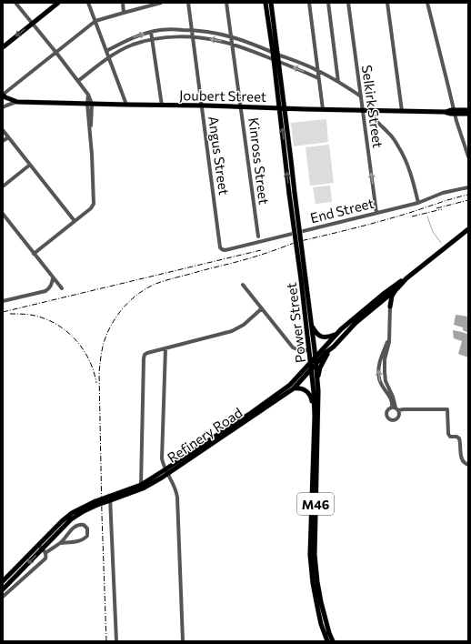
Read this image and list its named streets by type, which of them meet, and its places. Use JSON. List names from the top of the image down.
{
  "streets": {
    "main road": [
      "Joubert Street",
      "Power Street",
      "Refinery Road",
      "M46"
    ],
    "street": [
      "Selkirk Street",
      "Angus Street",
      "Kinross Street",
      "End Street"
    ]
  },
  "crossings": [
    ["Joubert Street", "Selkirk Street"],
    ["Joubert Street", "Angus Street"],
    ["Joubert Street", "Kinross Street"],
    ["Joubert Street", "Power Street"],
    ["Selkirk Street", "End Street"],
    ["Angus Street", "End Street"],
    ["Power Street", "Refinery Road"]
  ]
}
